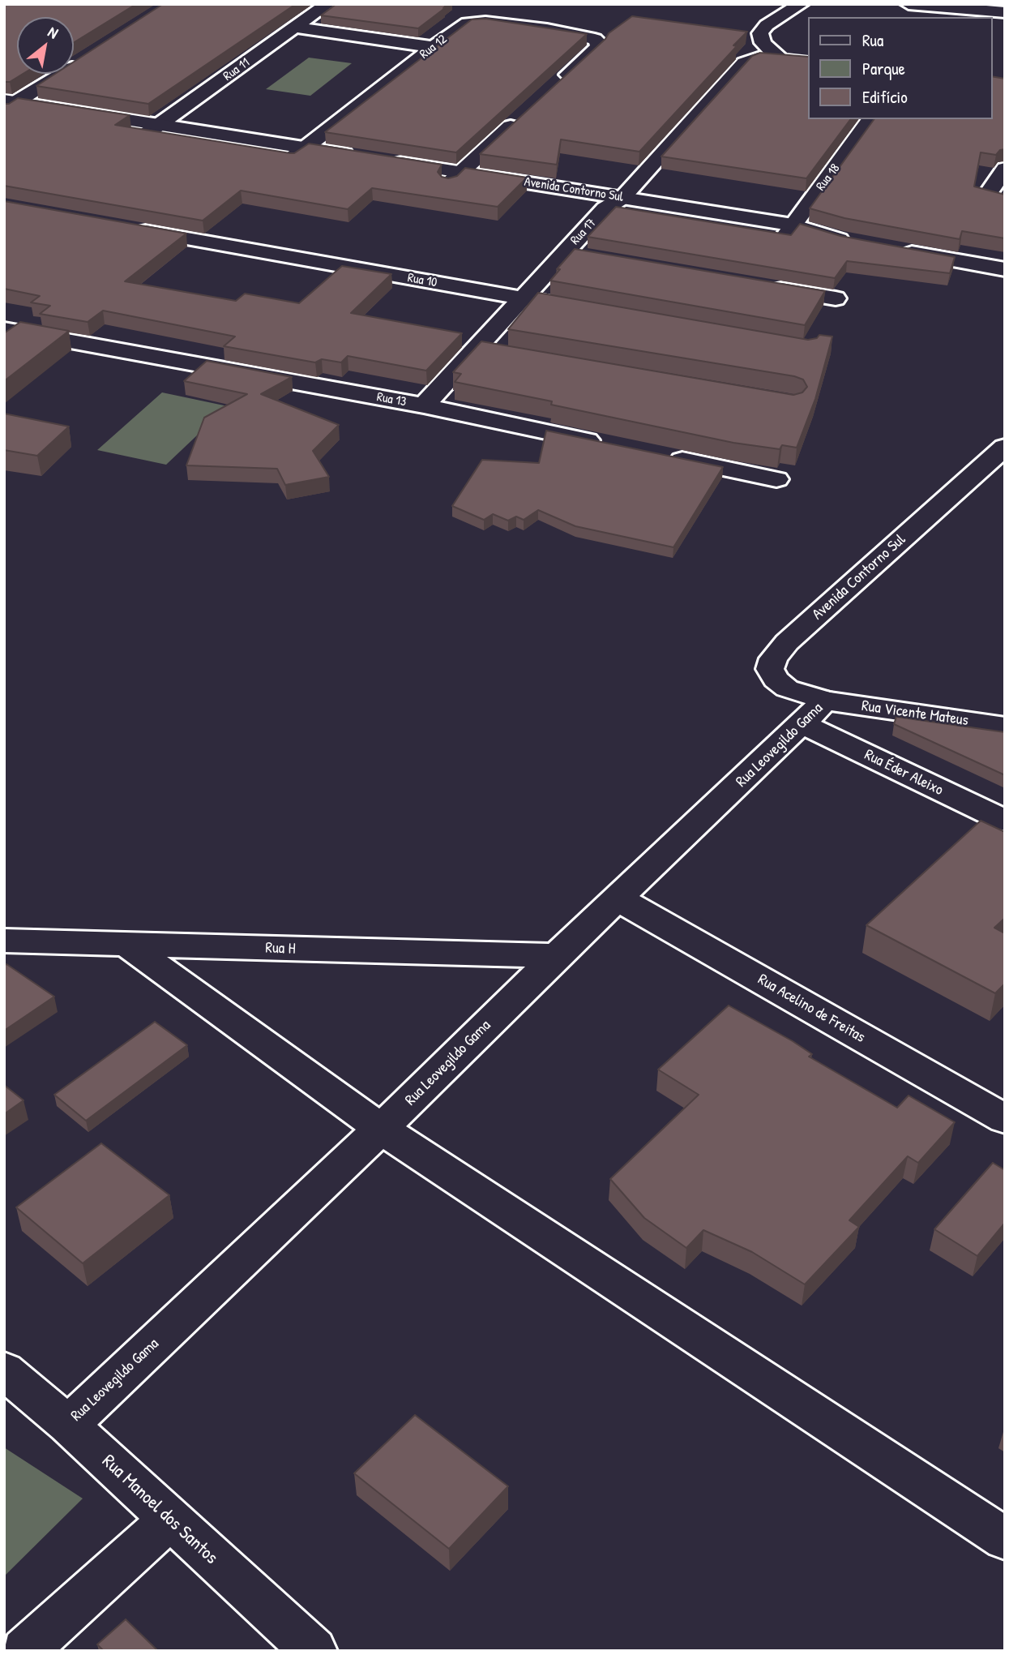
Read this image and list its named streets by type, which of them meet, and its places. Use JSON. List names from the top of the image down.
{
  "streets": {
    "street": [
      "Rua 12",
      "Rua 11",
      "Rua 18",
      "Avenida Contorno Sul",
      "Rua 17",
      "Rua 10",
      "Rua 13",
      "Rua Vicente Mateus",
      "Rua Leovegildo Gama",
      "Rua Éder Aleixo",
      "Rua H",
      "Rua Acelino de Freitas",
      "Rua Manoel dos Santos"
    ]
  },
  "crossings": [
    ["Rua 18", "Avenida Contorno Sul"],
    ["Avenida Contorno Sul", "Rua 17"],
    ["Avenida Contorno Sul", "Rua Vicente Mateus"],
    ["Avenida Contorno Sul", "Rua Leovegildo Gama"],
    ["Avenida Contorno Sul", "Rua Éder Aleixo"],
    ["Rua 17", "Rua 10"],
    ["Rua 17", "Rua 13"],
    ["Rua Vicente Mateus", "Rua Leovegildo Gama"],
    ["Rua Vicente Mateus", "Rua Éder Aleixo"],
    ["Rua Leovegildo Gama", "Rua Éder Aleixo"],
    ["Rua Leovegildo Gama", "Rua H"],
    ["Rua Leovegildo Gama", "Rua Acelino de Freitas"],
    ["Rua Leovegildo Gama", "Rua Manoel dos Santos"]
  ],
  "legend": ["Rua", "Parque", "Edifício"],
  "north": "top right"
}
